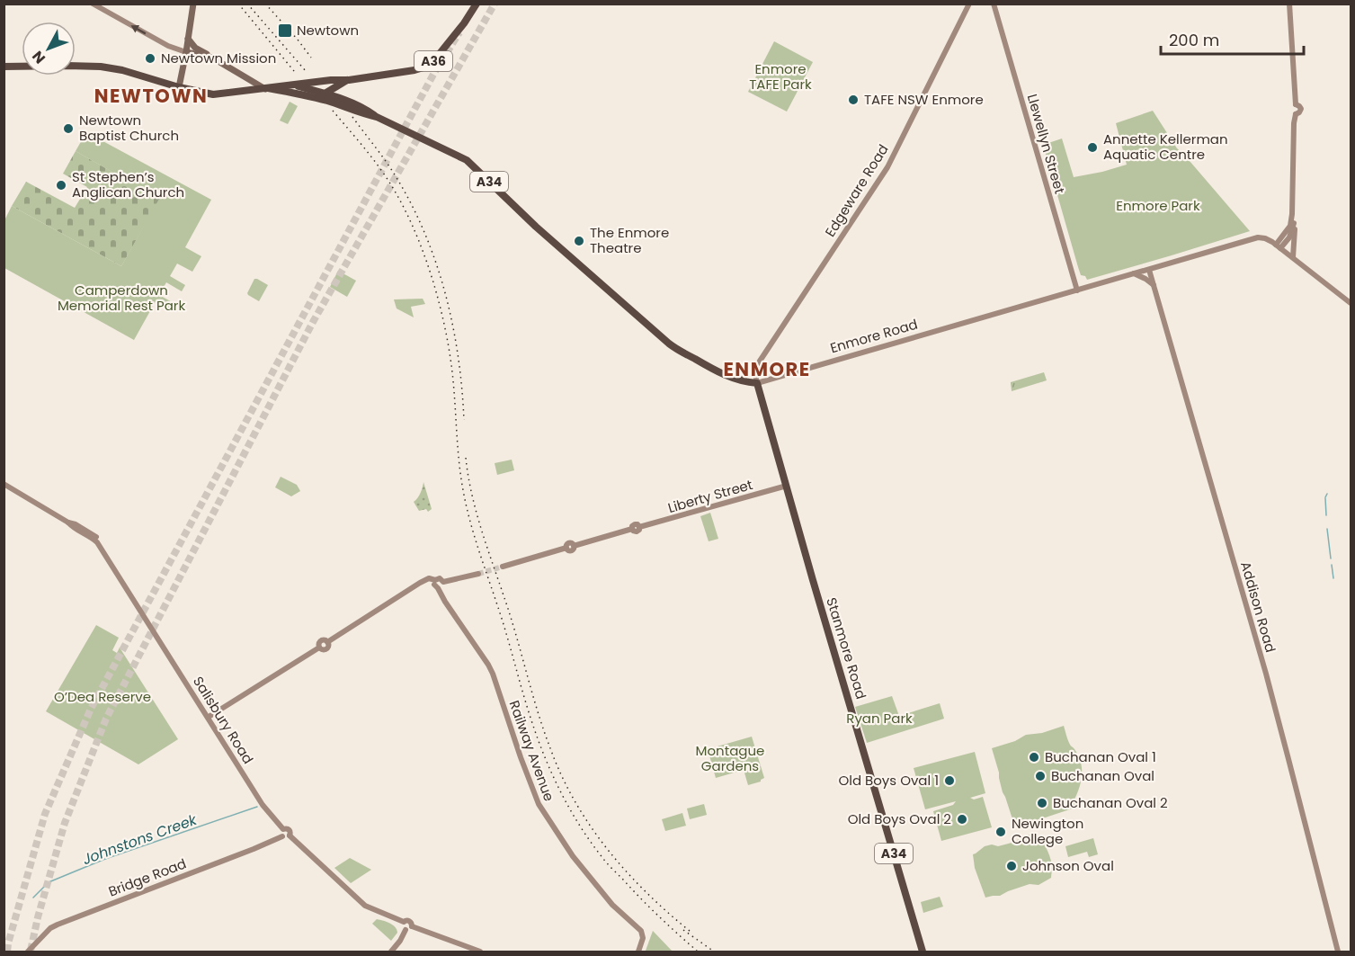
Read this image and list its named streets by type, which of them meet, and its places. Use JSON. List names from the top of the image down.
{
  "streets": {
    "highway": [
      "A36",
      "A34",
      "Enmore Road",
      "Stanmore Road"
    ],
    "main road": [
      "Llewellyn Street",
      "Edgeware Road",
      "Liberty Street",
      "Addison Road",
      "Salisbury Road",
      "Railway Avenue",
      "Bridge Road"
    ]
  },
  "crossings": [
    ["A36", "Enmore Road"],
    ["Llewellyn Street", "Enmore Road"],
    ["Edgeware Road", "Enmore Road"],
    ["Enmore Road", "Addison Road"],
    ["Enmore Road", "Stanmore Road"],
    ["Liberty Street", "Stanmore Road"],
    ["Salisbury Road", "Bridge Road"]
  ],
  "districts": ["NEWTOWN", "ENMORE"],
  "water": ["Johnstons Creek"],
  "parks": [
    "Enmore TAFE Park",
    "Enmore Park",
    "Camperdown Memorial Rest Park",
    "O’Dea Reserve",
    "Ryan Park",
    "Montague Gardens"
  ],
  "places": {
    "transit": ["Newtown"],
    "other": [
      "Newtown Mission",
      "TAFE NSW Enmore",
      "Newtown Baptist Church",
      "Annette Kellerman Aquatic Centre",
      "St Stephen’s Anglican Church",
      "The Enmore Theatre",
      "Buchanan Oval 1",
      "Buchanan Oval",
      "Old Boys Oval 1",
      "Buchanan Oval 2",
      "Old Boys Oval 2",
      "Newington College",
      "Johnson Oval"
    ]
  },
  "scale_bar": "200 m",
  "north": "bottom left"
}
